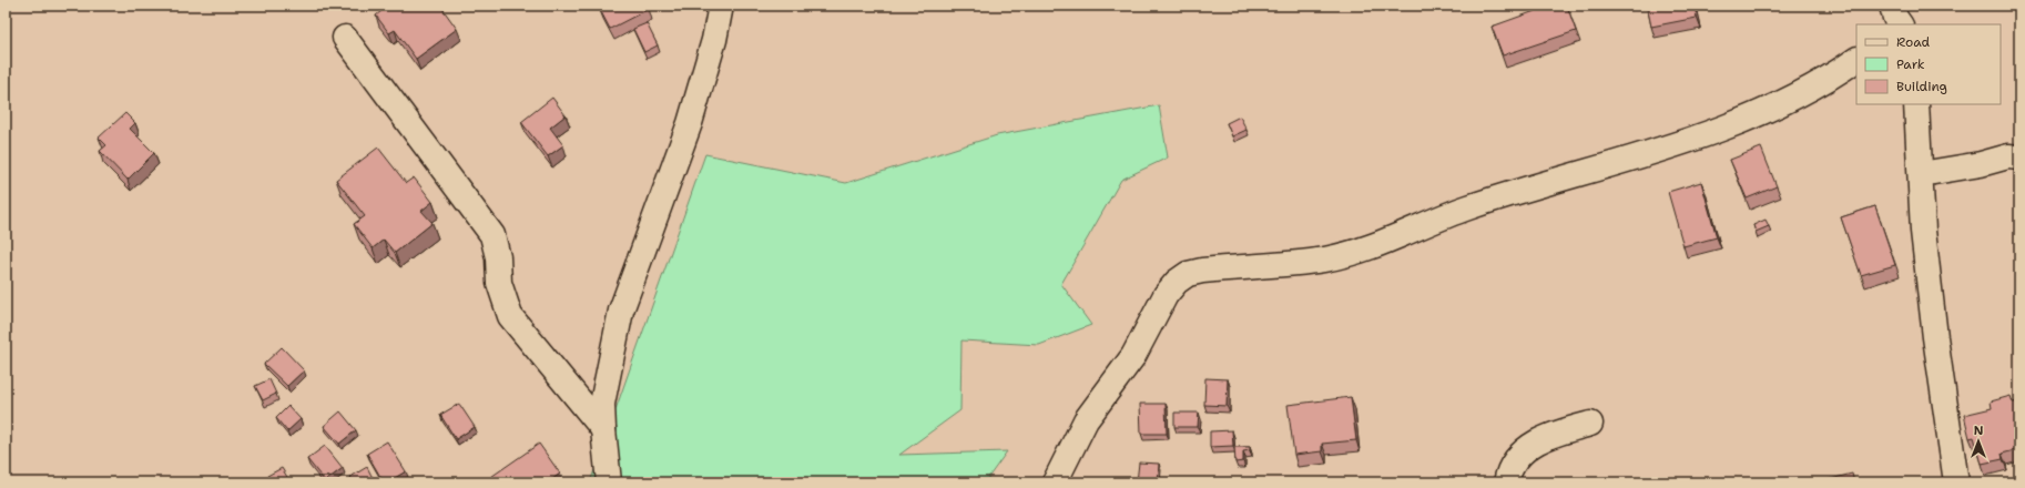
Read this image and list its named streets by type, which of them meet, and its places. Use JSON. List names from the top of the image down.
{
  "legend": ["Road", "Park", "Building"],
  "north": "top"
}
